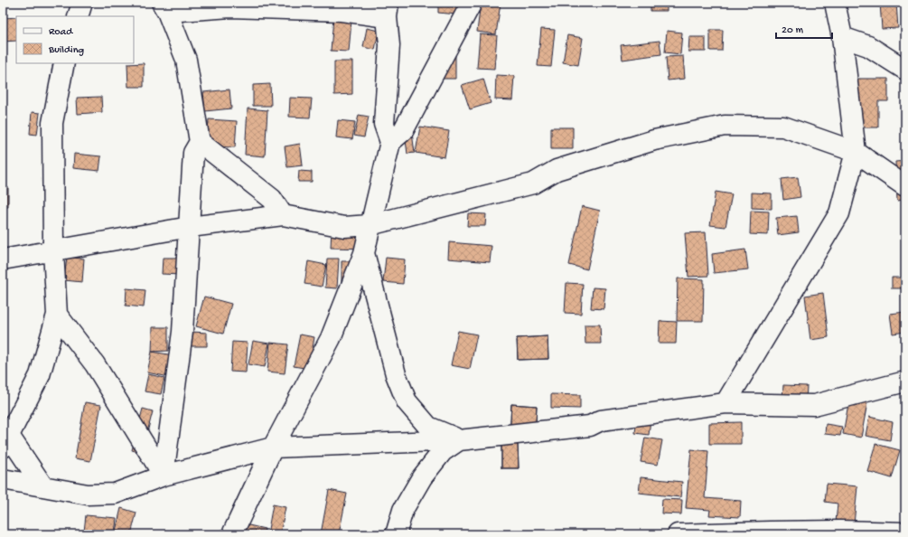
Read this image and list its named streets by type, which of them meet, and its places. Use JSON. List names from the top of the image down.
{
  "legend": ["Road", "Building"],
  "scale_bar": "20 m"
}
